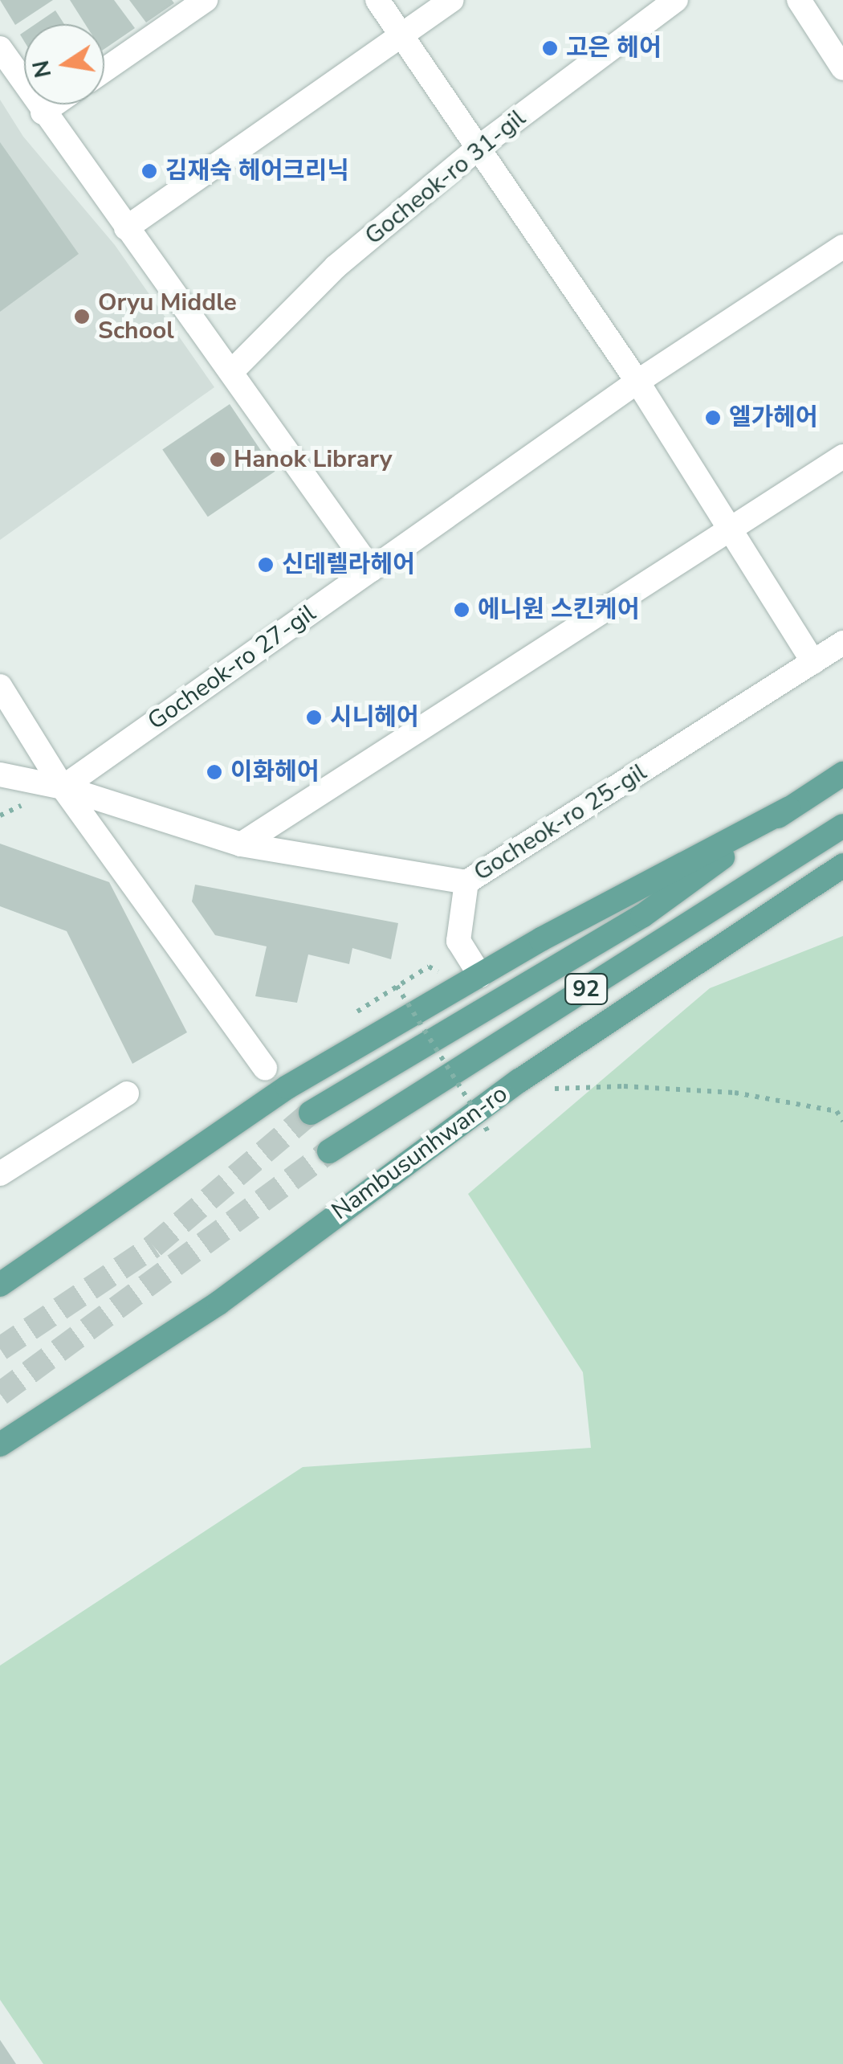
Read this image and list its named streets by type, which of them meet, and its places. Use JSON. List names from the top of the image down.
{
  "streets": {
    "main road": ["92", "Nambusunhwan-ro"],
    "street": ["Gocheok-ro 31-gil", "Gocheok-ro 27-gil", "Gocheok-ro 25-gil"]
  },
  "crossings": [
    ["Gocheok-ro 27-gil", "Gocheok-ro 25-gil"]
  ],
  "places": [
    "고은 헤어",
    "김재숙 헤어크리닉",
    "Oryu Middle School",
    "엘가헤어",
    "Hanok Library",
    "신데렐라헤어",
    "에니원 스킨케어",
    "시니헤어",
    "이화헤어"
  ],
  "north": "left"
}
